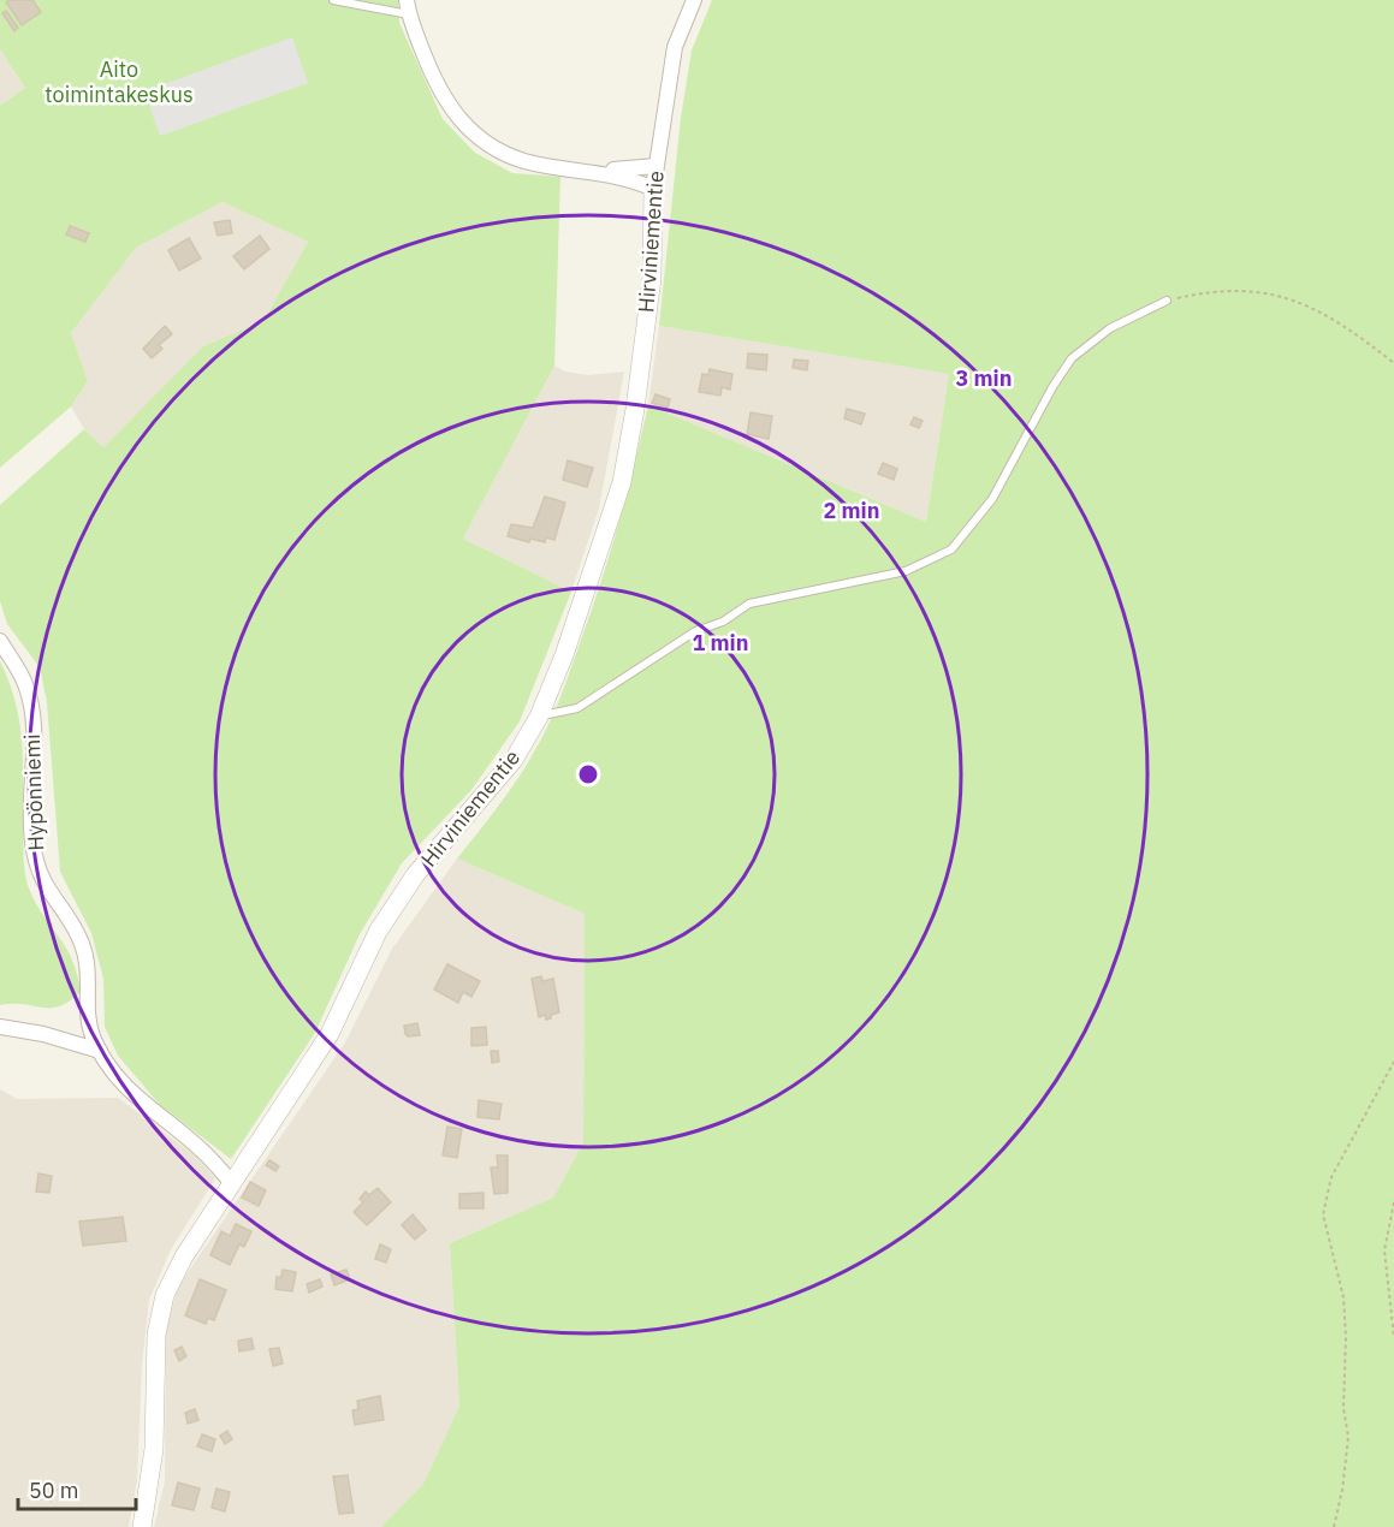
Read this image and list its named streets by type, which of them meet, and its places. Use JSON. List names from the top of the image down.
{
  "streets": {
    "street": ["Hirviniementie", "Hypönniemi"]
  },
  "crossings": [
    ["Hirviniementie", "Hypönniemi"]
  ],
  "parks": ["Aito toimintakeskus"],
  "scale_bar": "50 m",
  "rings": ["3 min", "2 min", "1 min"]
}
